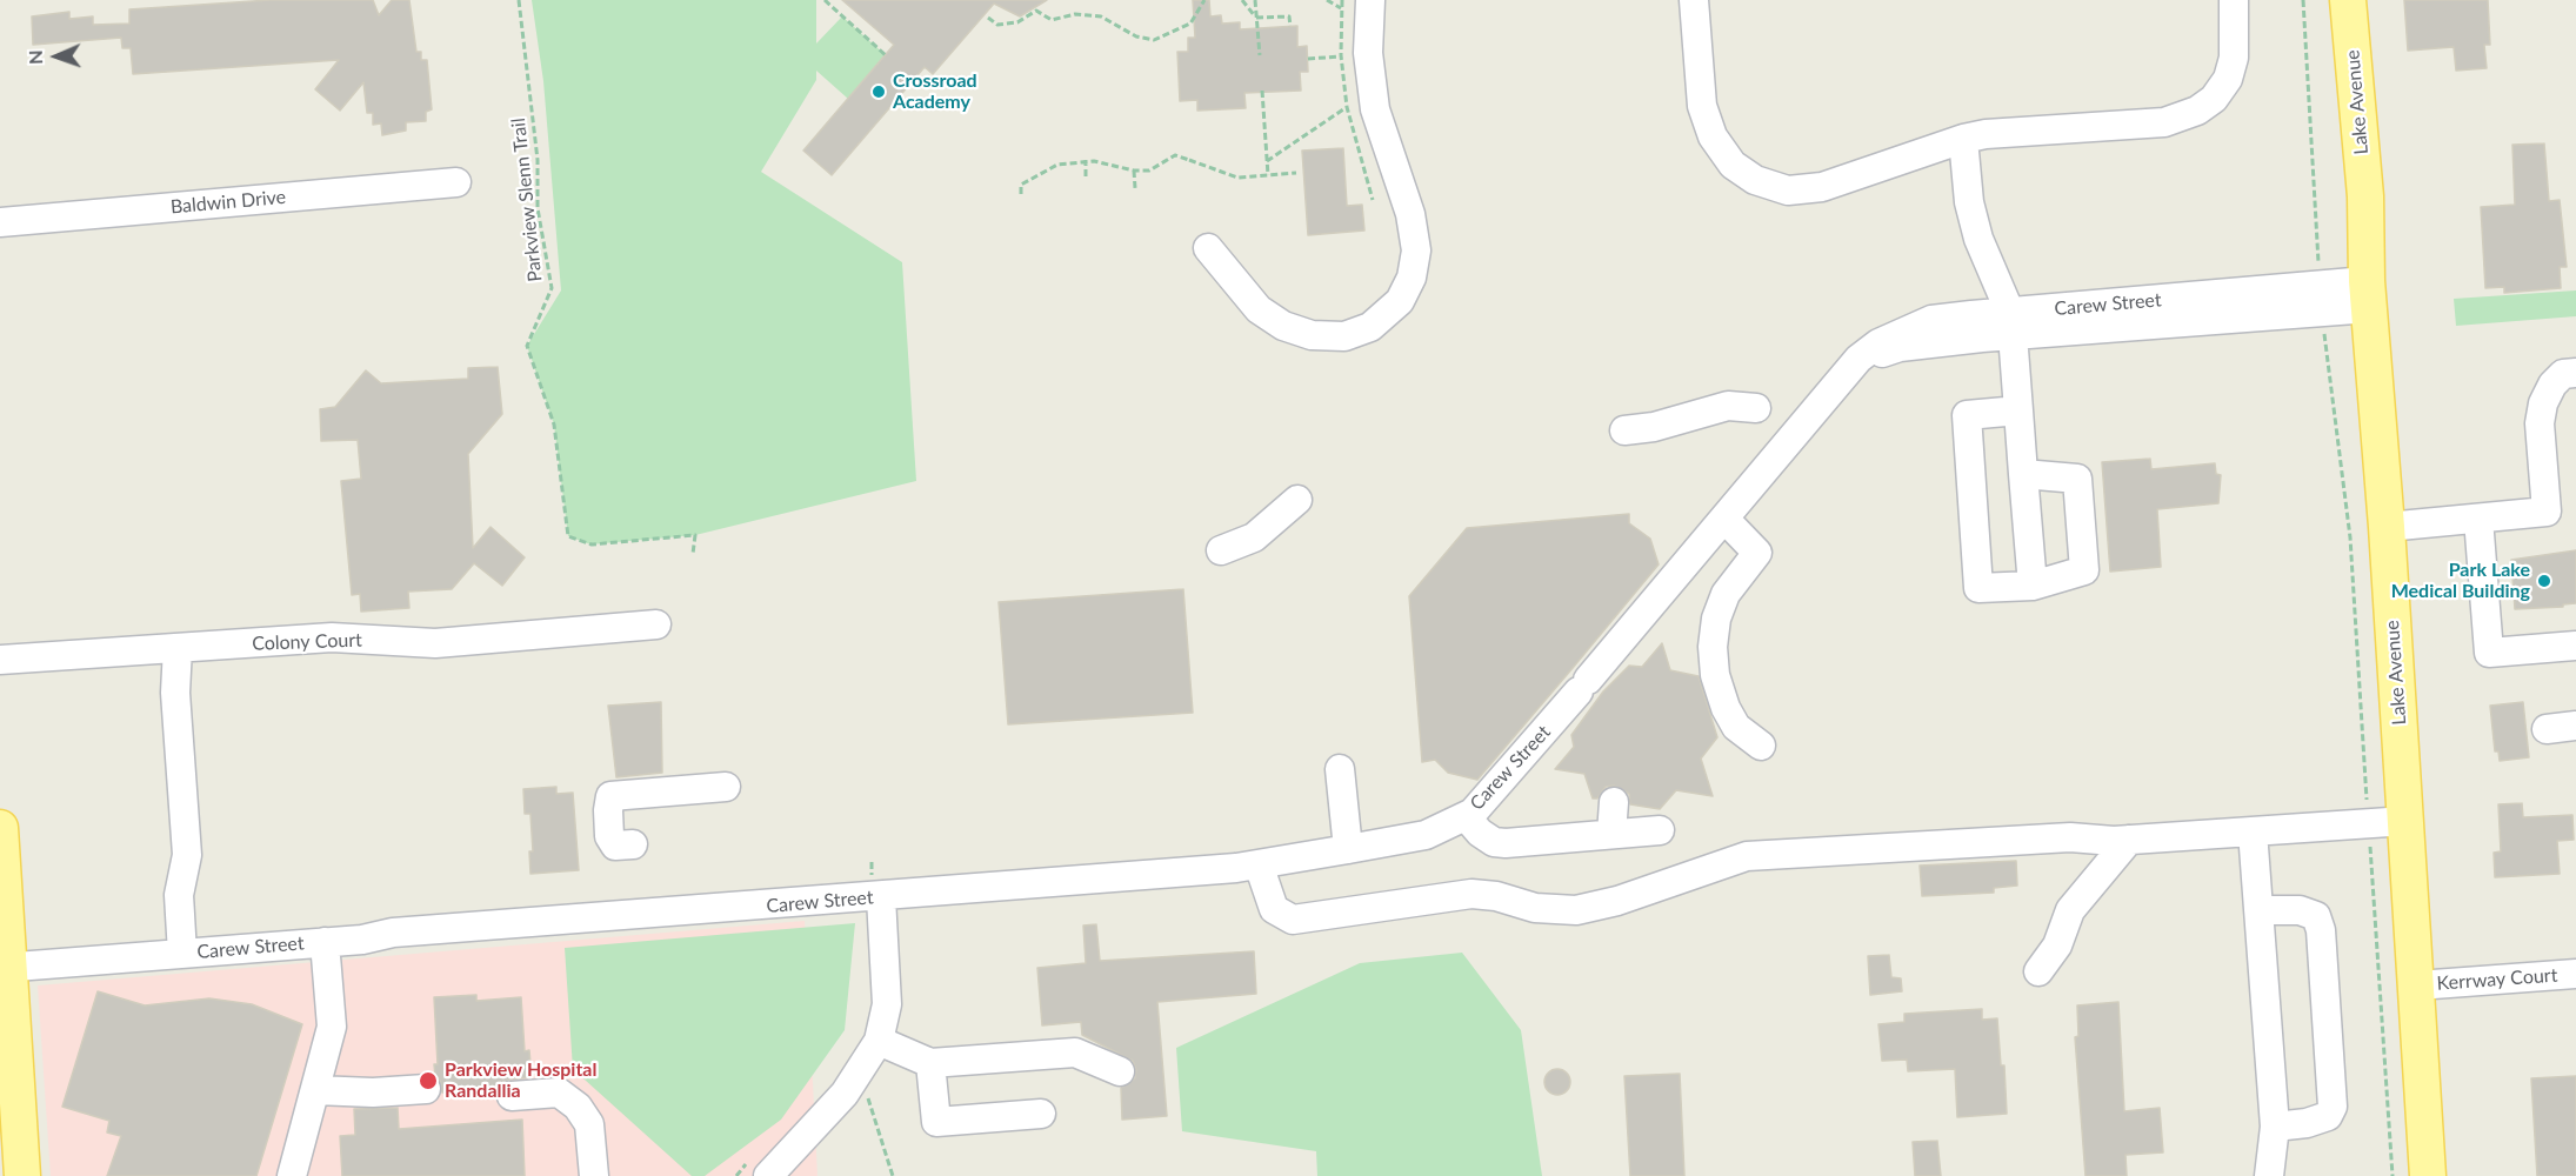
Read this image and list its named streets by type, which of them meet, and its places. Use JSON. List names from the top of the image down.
{
  "streets": {
    "main road": ["Lake Avenue"],
    "street": [
      "Baldwin Drive",
      "Carew Street",
      "Colony Court",
      "Kerrway Court"
    ],
    "path": ["Parkview Slenn Trail"]
  },
  "crossings": [
    ["Lake Avenue", "Carew Street"],
    ["Lake Avenue", "Kerrway Court"]
  ],
  "places": ["Crossroad Academy", "Park Lake Medical Building", "Parkview Hospital Randallia"],
  "north": "left"
}
